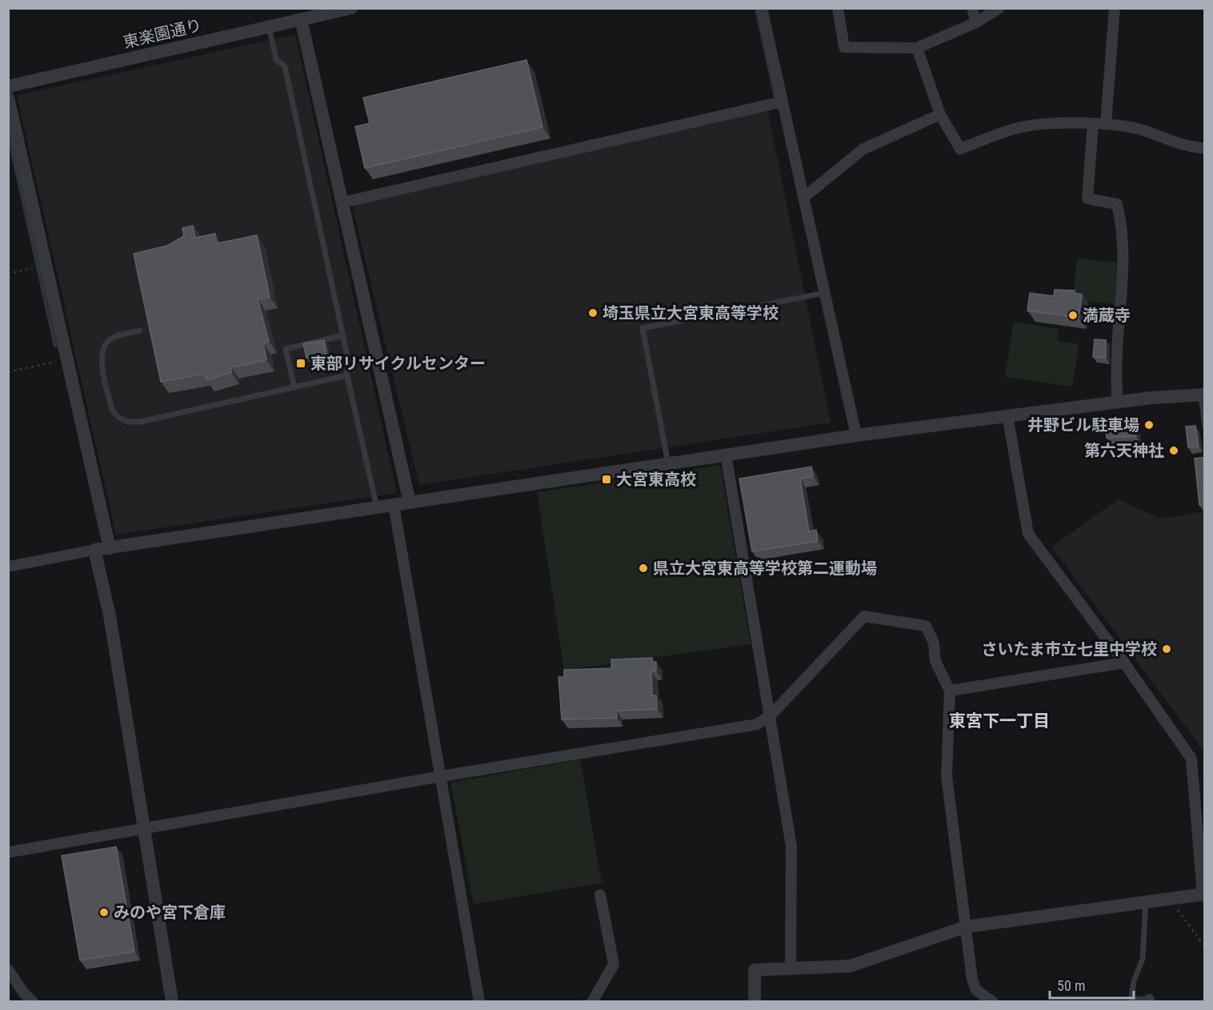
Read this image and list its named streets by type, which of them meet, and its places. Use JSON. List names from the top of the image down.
{
  "streets": {
    "street": ["東楽園通り"]
  },
  "districts": ["東宮下一丁目"],
  "places": {
    "other": [
      "埼玉県立大宮東高等学校",
      "満蔵寺",
      "井野ビル駐車場",
      "第六天神社",
      "県立大宮東高等学校第二運動場",
      "さいたま市立七里中学校",
      "みのや宮下倉庫"
    ],
    "transit": ["東部リサイクルセンター", "大宮東高校"]
  },
  "scale_bar": "50 m"
}
